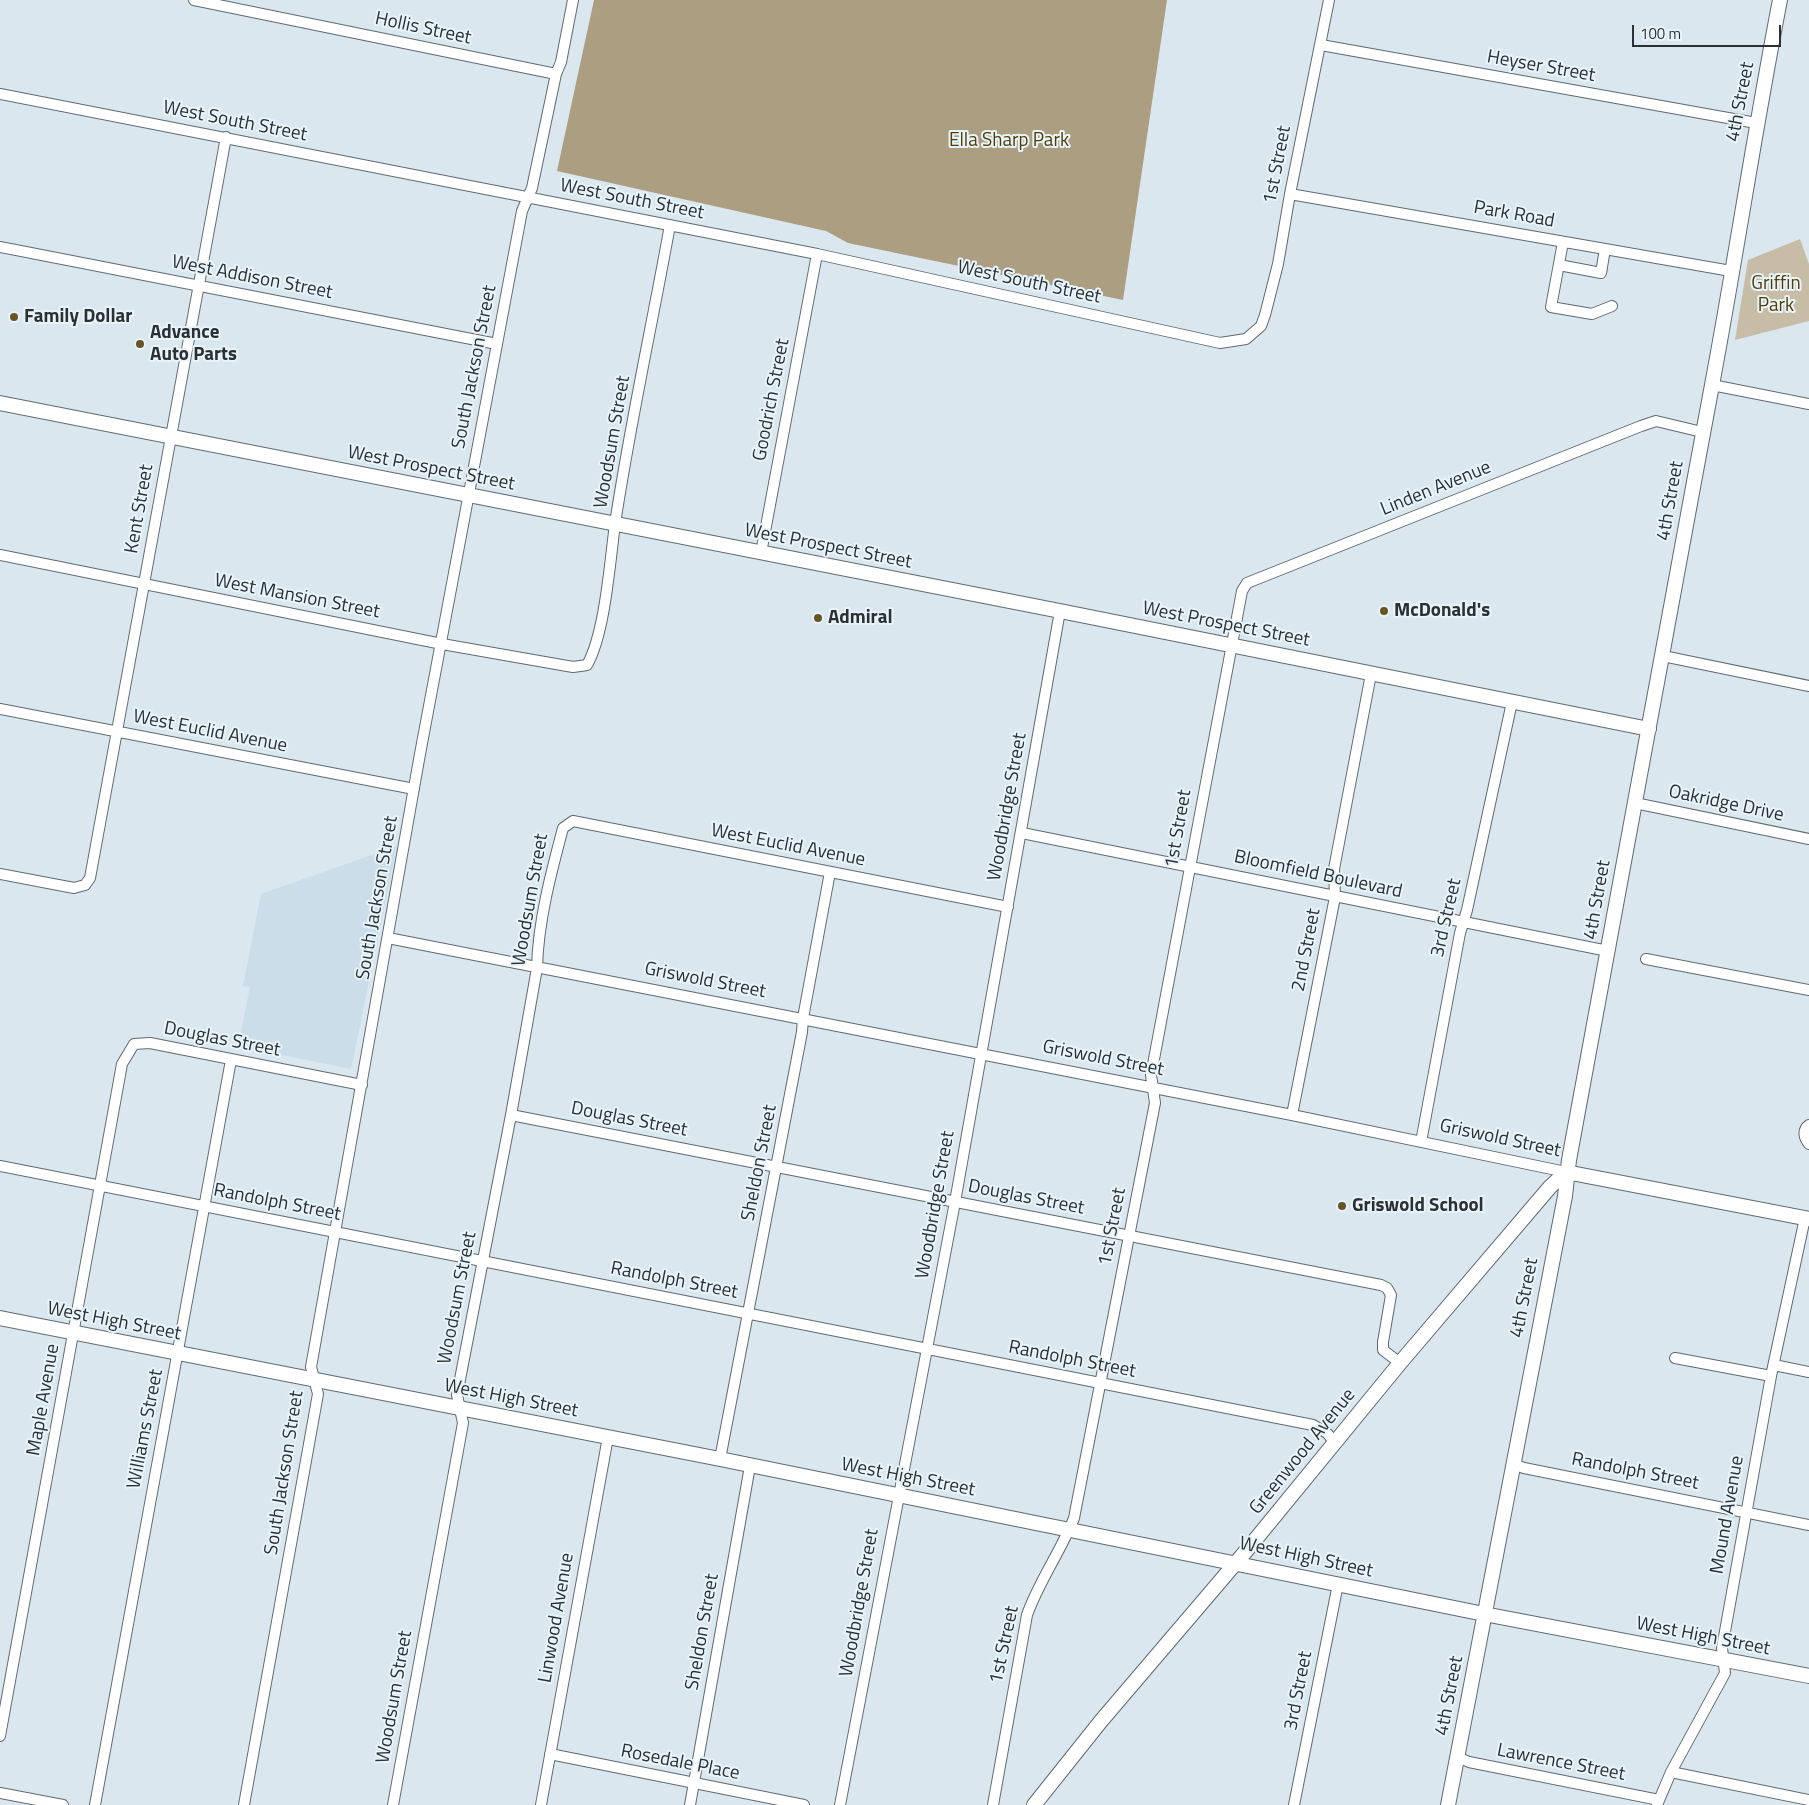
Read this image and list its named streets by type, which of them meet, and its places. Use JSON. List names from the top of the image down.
{
  "streets": {
    "street": [
      "Hollis Street",
      "Heyser Street",
      "4th Street",
      "West South Street",
      "1st Street",
      "Park Road",
      "West Addison Street",
      "South Jackson Street",
      "Goodrich Street",
      "Woodsum Street",
      "West Prospect Street",
      "Linden Avenue",
      "Kent Street",
      "West Mansion Street",
      "West Euclid Avenue",
      "Oakridge Drive",
      "Woodbridge Street",
      "Bloomfield Boulevard",
      "3rd Street",
      "2nd Street",
      "Griswold Street",
      "Douglas Street",
      "Sheldon Street",
      "Randolph Street",
      "West High Street",
      "Maple Avenue",
      "Williams Street",
      "Greenwood Avenue",
      "Mound Avenue",
      "Linwood Avenue",
      "Rosedale Place",
      "Lawrence Street"
    ]
  },
  "crossings": [
    ["Hollis Street", "South Jackson Street"],
    ["Heyser Street", "4th Street"],
    ["Heyser Street", "1st Street"],
    ["4th Street", "Park Road"],
    ["4th Street", "West Prospect Street"],
    ["4th Street", "Linden Avenue"],
    ["4th Street", "Oakridge Drive"],
    ["4th Street", "Bloomfield Boulevard"],
    ["4th Street", "Griswold Street"],
    ["4th Street", "Randolph Street"],
    ["4th Street", "West High Street"],
    ["4th Street", "Greenwood Avenue"],
    ["4th Street", "Lawrence Street"],
    ["West South Street", "1st Street"],
    ["West South Street", "South Jackson Street"],
    ["West South Street", "Goodrich Street"],
    ["West South Street", "Woodsum Street"],
    ["West South Street", "Kent Street"],
    ["1st Street", "Park Road"],
    ["1st Street", "West Prospect Street"],
    ["1st Street", "Linden Avenue"],
    ["1st Street", "Bloomfield Boulevard"],
    ["1st Street", "Griswold Street"],
    ["1st Street", "Douglas Street"],
    ["1st Street", "Randolph Street"],
    ["1st Street", "West High Street"],
    ["West Addison Street", "South Jackson Street"],
    ["West Addison Street", "Kent Street"],
    ["South Jackson Street", "West Prospect Street"],
    ["South Jackson Street", "West Mansion Street"],
    ["South Jackson Street", "West Euclid Avenue"],
    ["South Jackson Street", "Griswold Street"],
    ["South Jackson Street", "Douglas Street"],
    ["South Jackson Street", "Randolph Street"],
    ["South Jackson Street", "West High Street"],
    ["Goodrich Street", "West Prospect Street"],
    ["Woodsum Street", "West Prospect Street"],
    ["Woodsum Street", "West Mansion Street"],
    ["Woodsum Street", "West Euclid Avenue"],
    ["Woodsum Street", "Griswold Street"],
    ["Woodsum Street", "Douglas Street"],
    ["Woodsum Street", "Randolph Street"],
    ["Woodsum Street", "West High Street"],
    ["West Prospect Street", "Linden Avenue"],
    ["West Prospect Street", "Kent Street"],
    ["West Prospect Street", "Woodbridge Street"],
    ["West Prospect Street", "3rd Street"],
    ["West Prospect Street", "2nd Street"],
    ["Kent Street", "West Mansion Street"],
    ["Kent Street", "West Euclid Avenue"],
    ["West Euclid Avenue", "Woodbridge Street"],
    ["West Euclid Avenue", "Sheldon Street"],
    ["Woodbridge Street", "Bloomfield Boulevard"],
    ["Woodbridge Street", "Griswold Street"],
    ["Woodbridge Street", "Douglas Street"],
    ["Woodbridge Street", "Randolph Street"],
    ["Woodbridge Street", "West High Street"],
    ["Bloomfield Boulevard", "3rd Street"],
    ["Bloomfield Boulevard", "2nd Street"],
    ["3rd Street", "Griswold Street"],
    ["3rd Street", "West High Street"],
    ["2nd Street", "Griswold Street"],
    ["Griswold Street", "Sheldon Street"],
    ["Griswold Street", "Greenwood Avenue"],
    ["Griswold Street", "Mound Avenue"],
    ["Douglas Street", "Sheldon Street"],
    ["Douglas Street", "Maple Avenue"],
    ["Douglas Street", "Williams Street"],
    ["Douglas Street", "Greenwood Avenue"],
    ["Sheldon Street", "Randolph Street"],
    ["Sheldon Street", "West High Street"],
    ["Sheldon Street", "Rosedale Place"],
    ["Randolph Street", "Maple Avenue"],
    ["Randolph Street", "Williams Street"],
    ["Randolph Street", "Greenwood Avenue"],
    ["Randolph Street", "Mound Avenue"],
    ["West High Street", "Maple Avenue"],
    ["West High Street", "Williams Street"],
    ["West High Street", "Greenwood Avenue"],
    ["West High Street", "Mound Avenue"],
    ["West High Street", "Linwood Avenue"],
    ["Mound Avenue", "Lawrence Street"],
    ["Linwood Avenue", "Rosedale Place"]
  ],
  "parks": ["Ella Sharp Park", "Griffin Park"],
  "places": [
    "Family Dollar",
    "Advance Auto Parts",
    "McDonald's",
    "Admiral",
    "Griswold School"
  ],
  "scale_bar": "100 m"
}
